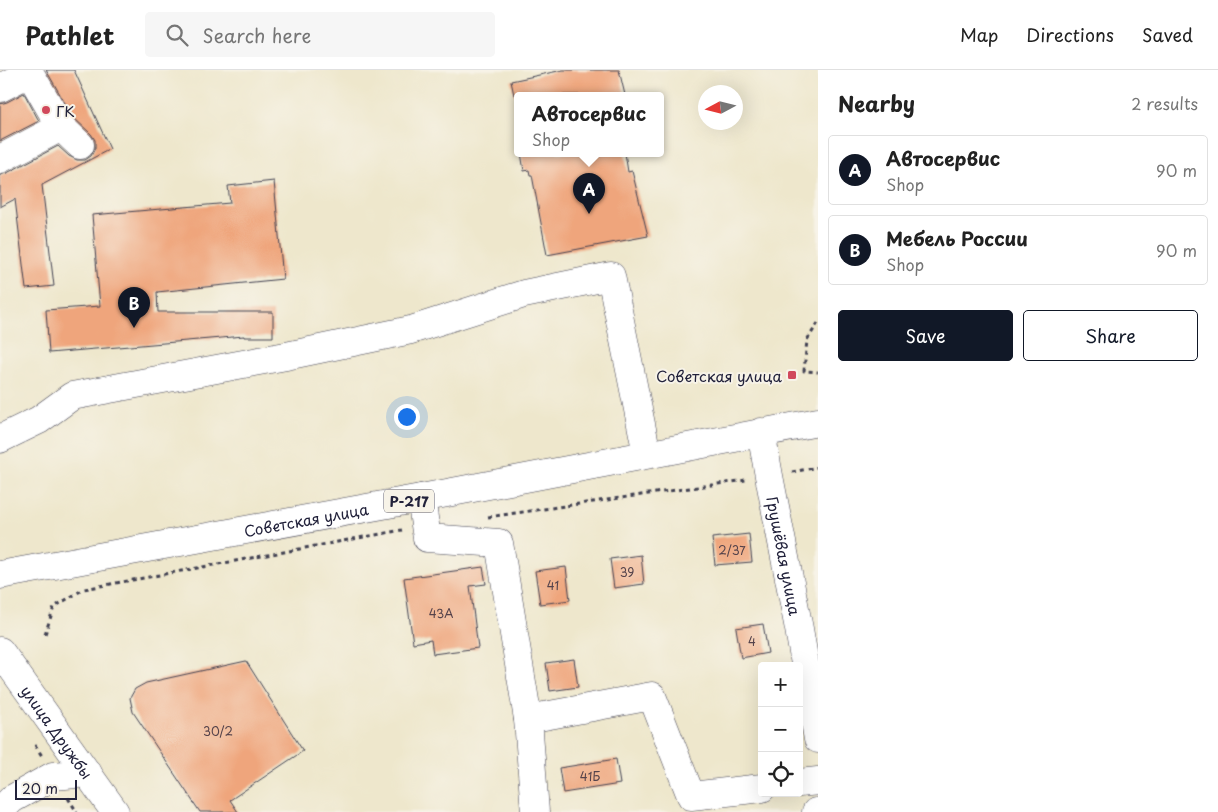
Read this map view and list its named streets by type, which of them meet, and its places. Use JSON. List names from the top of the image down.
{
  "streets": {
    "main road": [
      "Р-217",
      "Советская улица",
      "Грушёвая улица",
      "улица Дружбы"
    ]
  },
  "crossings": [
    ["Советская улица", "Грушёвая улица"]
  ],
  "places": {
    "other": ["ГК"],
    "transit": ["Советская улица"]
  },
  "house_numbers": [
    "2/37",
    "39",
    "41",
    "43А",
    "4",
    "30/2",
    "41Б"
  ],
  "scale_bar": "20 m",
  "north": "left",
  "page": {
    "header": "Pathlet",
    "search": "Search here",
    "nav": ["Map", "Directions", "Saved"],
    "heading": ["Nearby", "2 results"],
    "popup": ["Автосервис", "Shop"],
    "list": [
      {
        "mark": "A",
        "name": "Автосервис",
        "note": "Shop",
        "value": "90 m"
      },
      {
        "mark": "B",
        "name": "Мебель России",
        "note": "Shop",
        "value": "90 m"
      }
    ],
    "pins": ["A", "B"],
    "buttons": ["Save", "Share"],
    "map_buttons": ["+", "−"],
    "scale": "20 m"
  }
}
